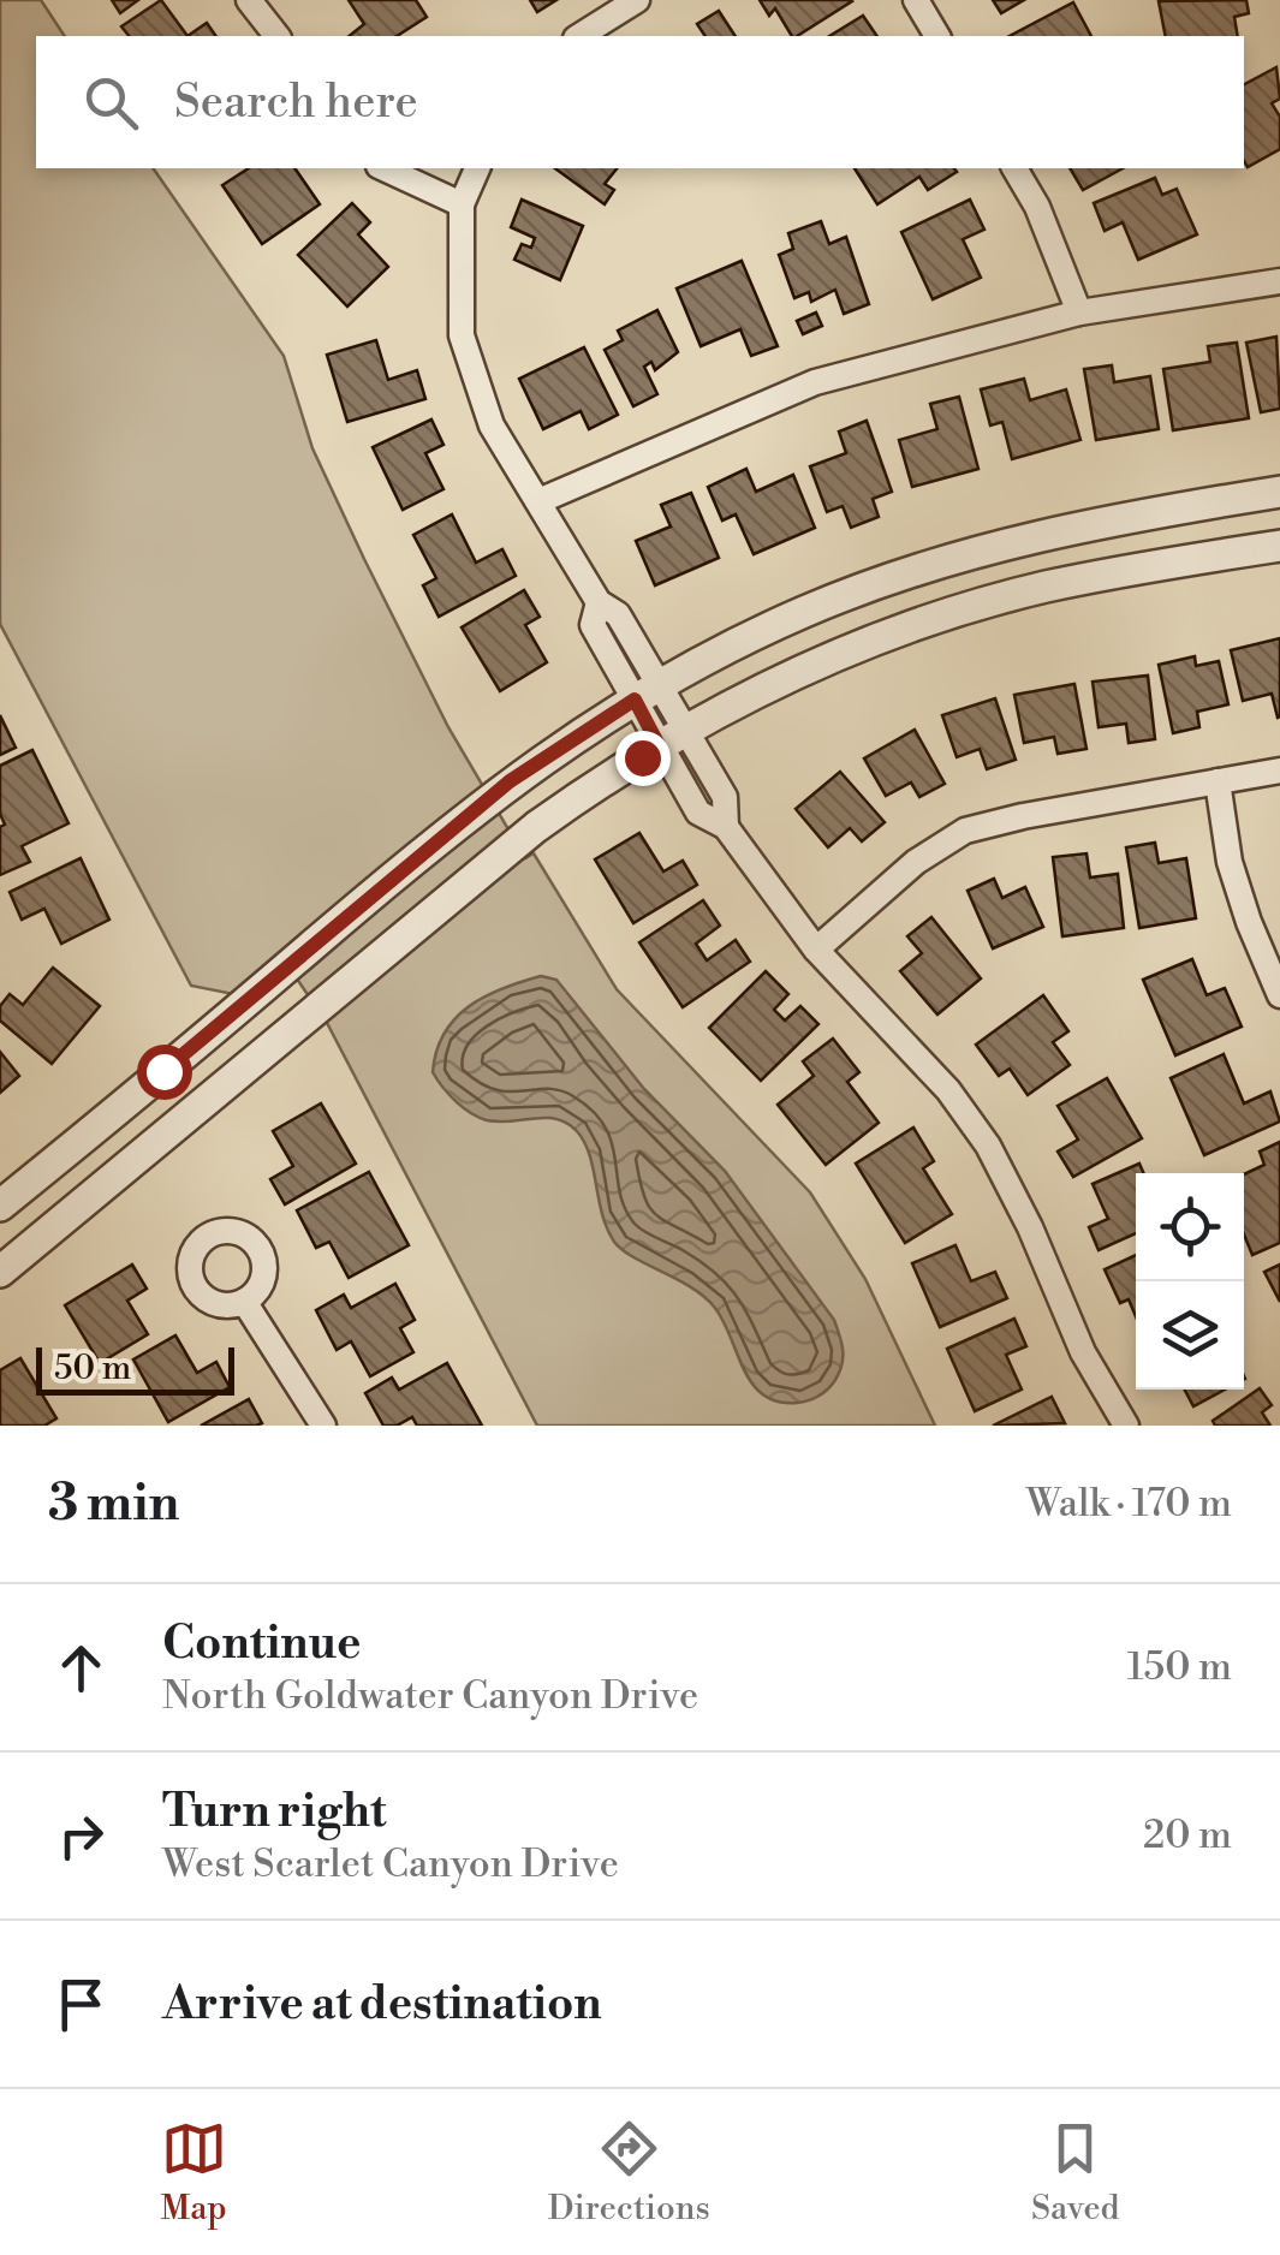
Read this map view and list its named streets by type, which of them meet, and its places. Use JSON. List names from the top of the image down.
{
  "scale_bar": "50 m",
  "page": {
    "search": "Search here",
    "scale": "50 m",
    "heading": ["3 min", "Walk · 170 m"],
    "list": [
      ["Continue", "North Goldwater Canyon Drive", "150 m"],
      ["Turn right", "West Scarlet Canyon Drive", "20 m"],
      "Arrive at destination"
    ],
    "nav": ["Map", "Directions", "Saved"]
  }
}
